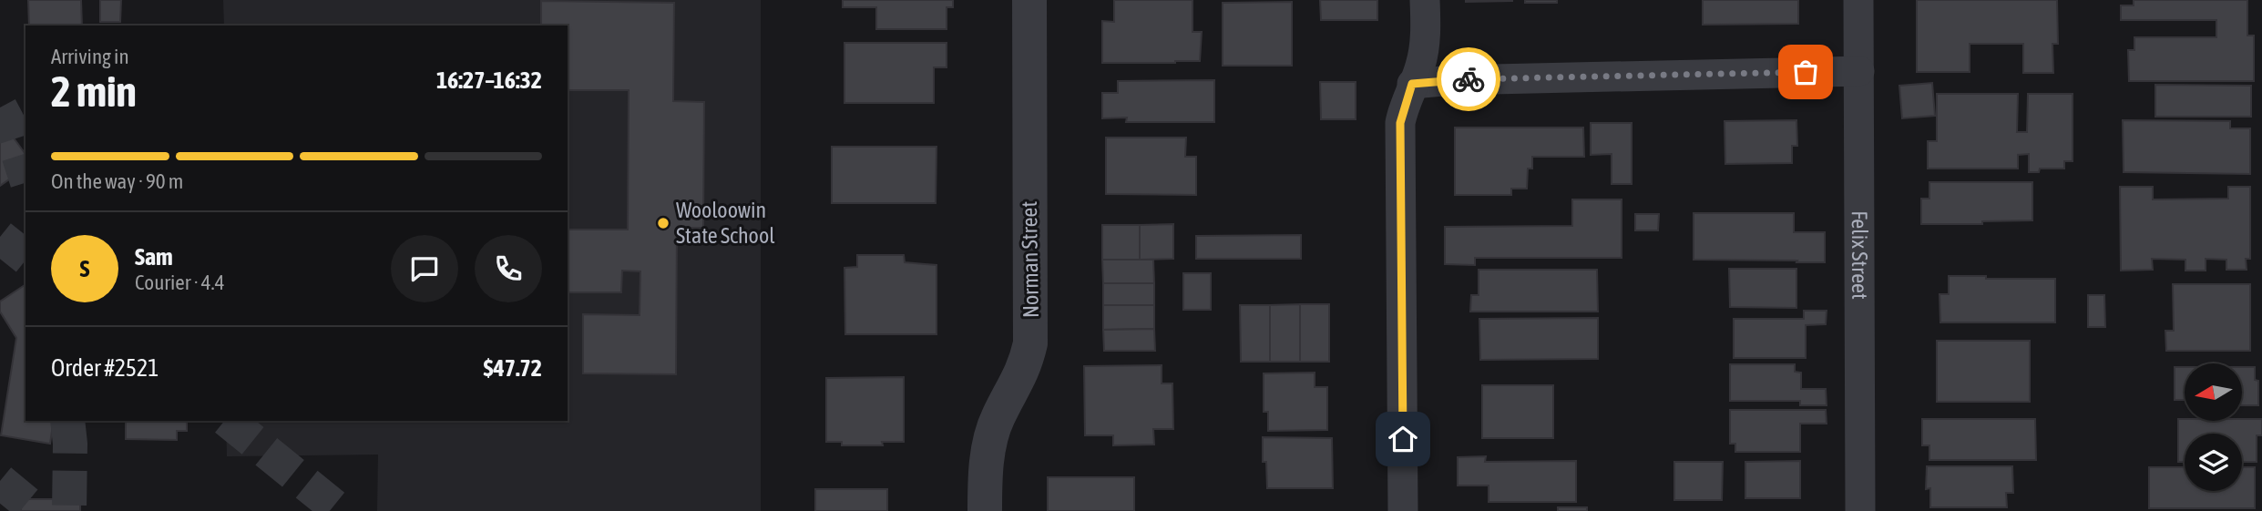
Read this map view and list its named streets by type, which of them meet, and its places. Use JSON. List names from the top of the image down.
{
  "streets": {
    "street": ["Felix Street", "Norman Street"]
  },
  "places": ["Wooloowin State School"],
  "north": "left",
  "page": {
    "heading": ["2 min", "Arriving in", "16:27–16:32"],
    "panel": [
      "Sam",
      "Courier · 4.4",
      "Order #2521",
      "$47.72"
    ],
    "bar": "On the way · 90 m",
    "round": "S"
  }
}
